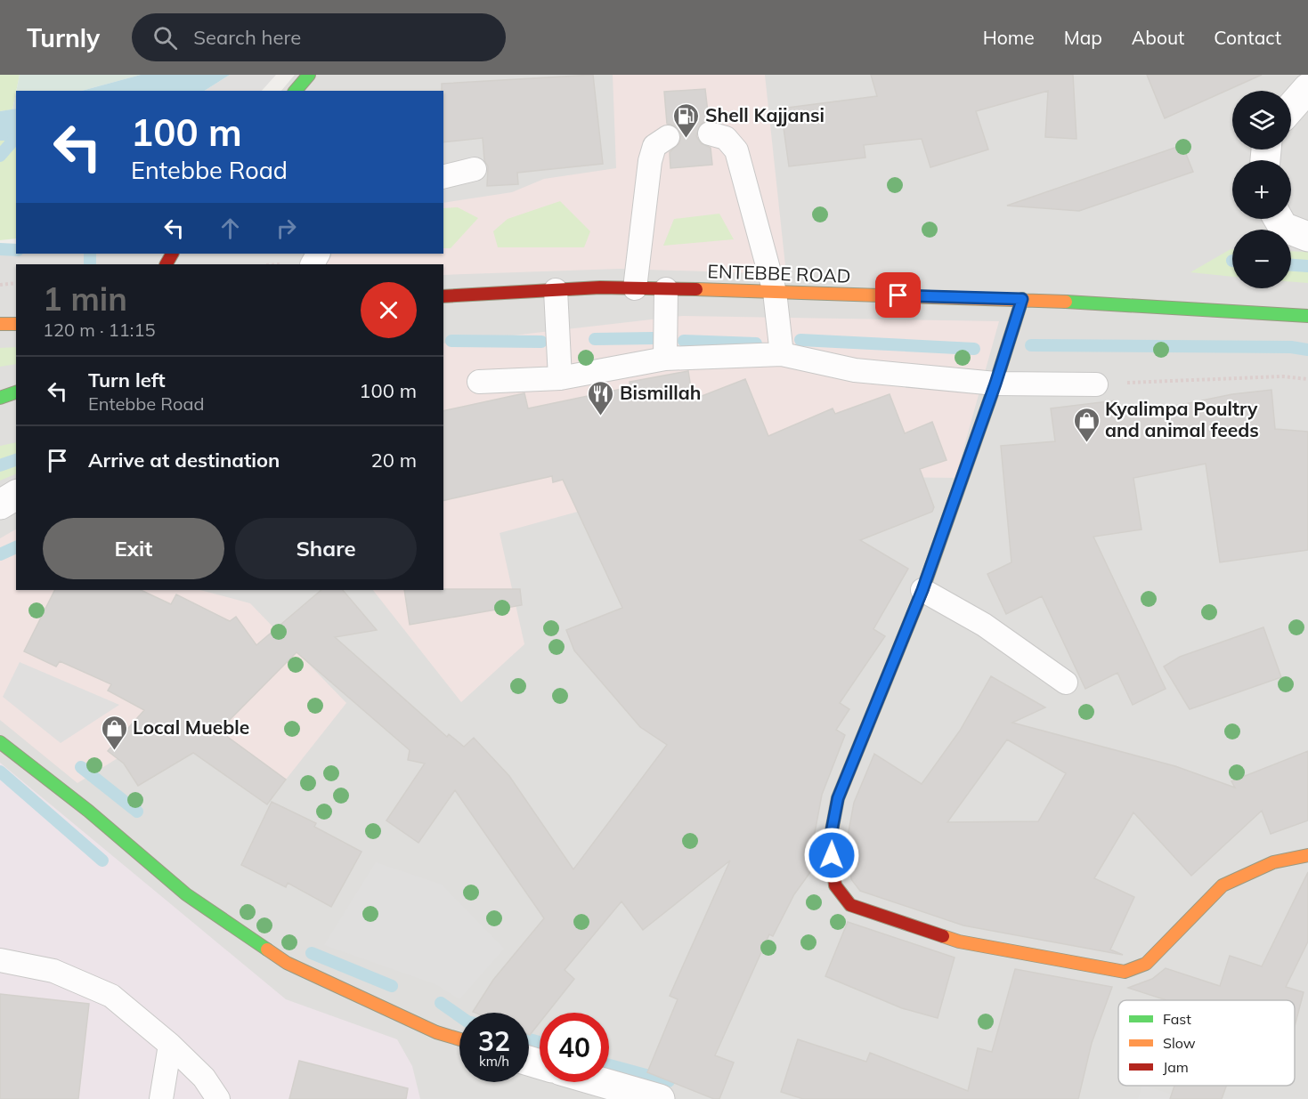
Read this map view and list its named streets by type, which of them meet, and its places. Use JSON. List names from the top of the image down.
{
  "streets": {
    "street": ["ENTEBBE ROAD"]
  },
  "places": {
    "fuel station": ["Shell Kajjansi"],
    "restaurant": ["Bismillah"],
    "shop": ["Kyalimpa Poultry and animal feeds", "Local Mueble"]
  },
  "legend": ["Fast", "Slow", "Jam"],
  "page": {
    "header": "Turnly",
    "search": "Search here",
    "nav": [
      "Home",
      "Map",
      "About",
      "Contact"
    ],
    "map_buttons": ["+", "−"],
    "turn": ["100 m", "Entebbe Road"],
    "heading": ["1 min", "120 m · 11:15"],
    "list": [
      {
        "name": "Turn left",
        "note": "Entebbe Road",
        "value": "100 m"
      },
      {
        "name": "Arrive at destination",
        "value": "20 m"
      }
    ],
    "buttons": ["Exit", "Share"],
    "speed": "32 km/h",
    "limit": "40"
  }
}
